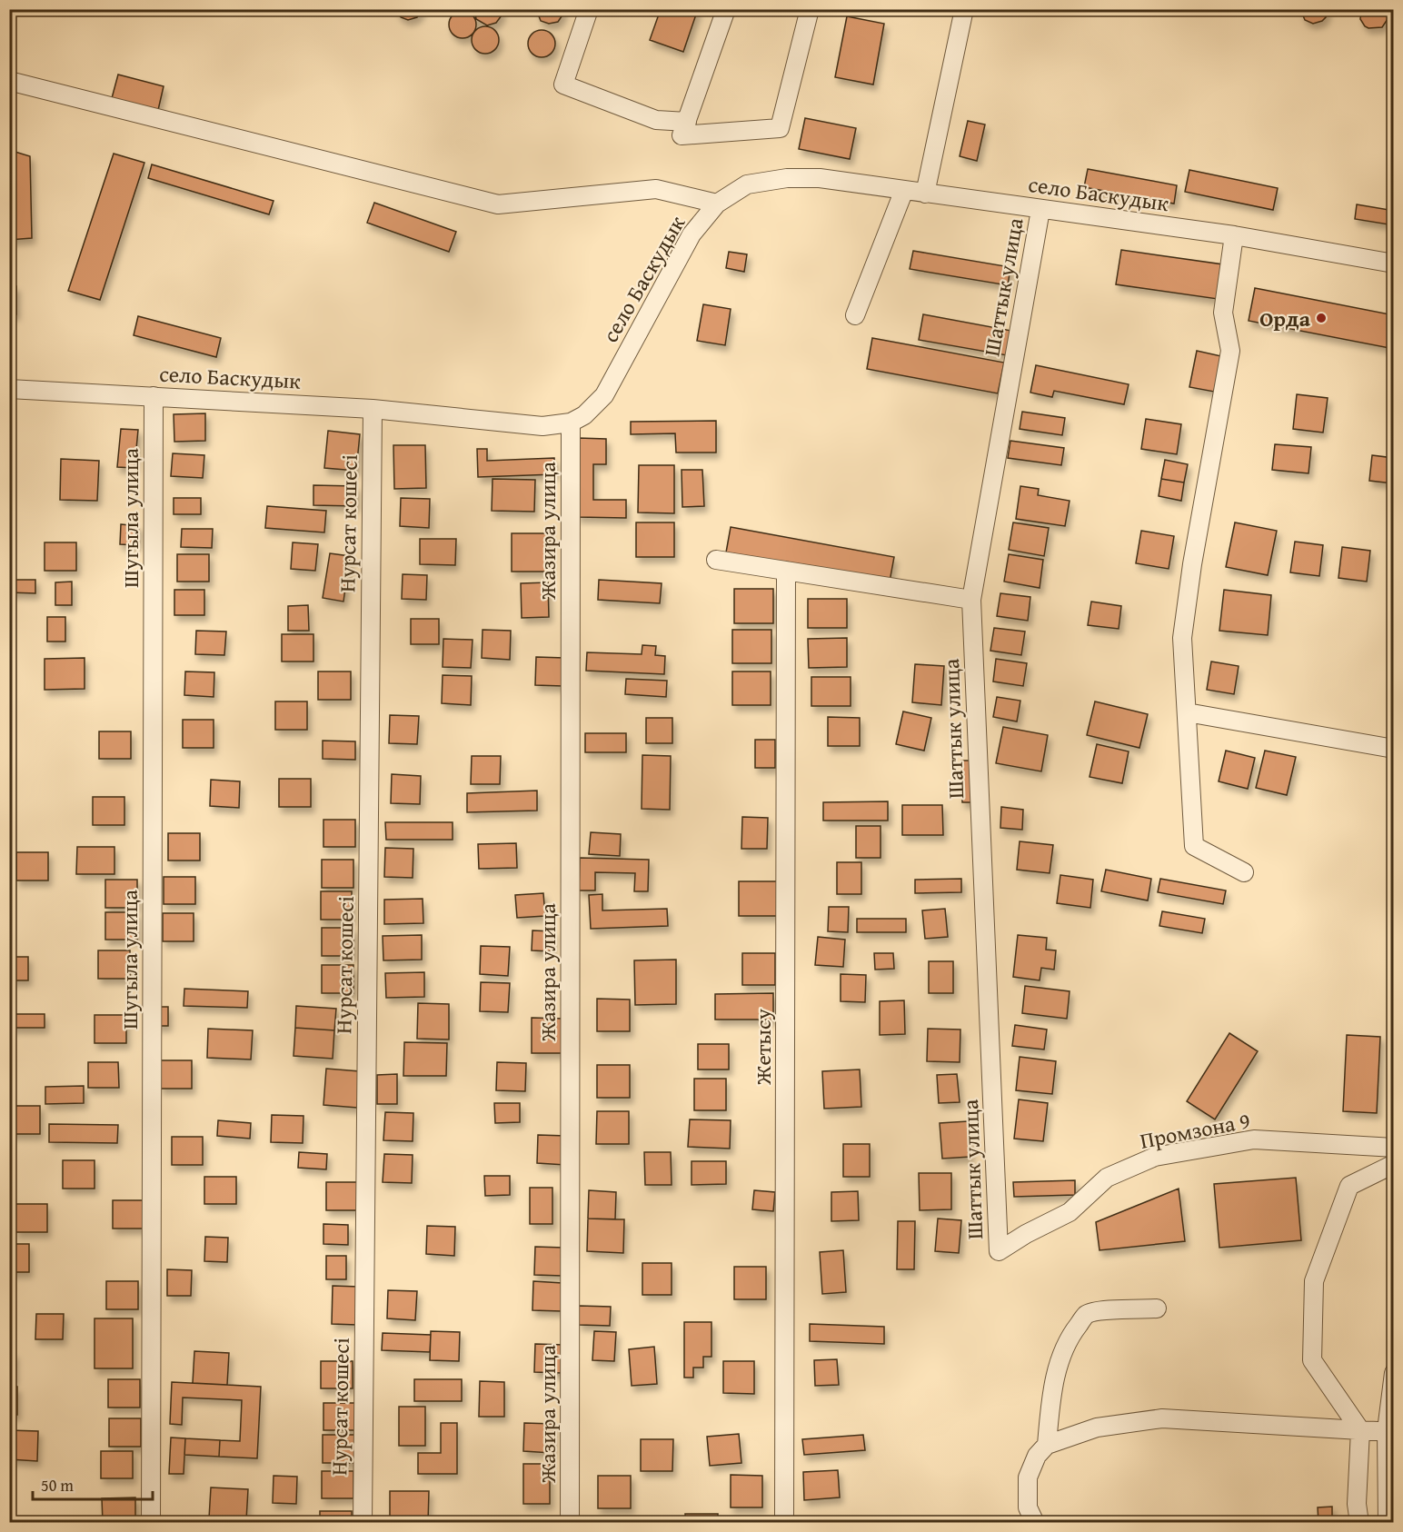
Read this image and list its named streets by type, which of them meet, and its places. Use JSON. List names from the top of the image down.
{
  "streets": {
    "street": [
      "село Баскудык",
      "Шаттык улица",
      "Шугыла улица",
      "Нурсат кошесi",
      "Жазира улица",
      "Жетысу",
      "Промзона 9"
    ]
  },
  "crossings": [
    ["село Баскудык", "Шаттык улица"],
    ["село Баскудык", "Шугыла улица"],
    ["село Баскудык", "Нурсат кошесi"],
    ["село Баскудык", "Жазира улица"],
    ["Шаттык улица", "Промзона 9"]
  ],
  "places": ["Орда"],
  "scale_bar": "50 m"
}
